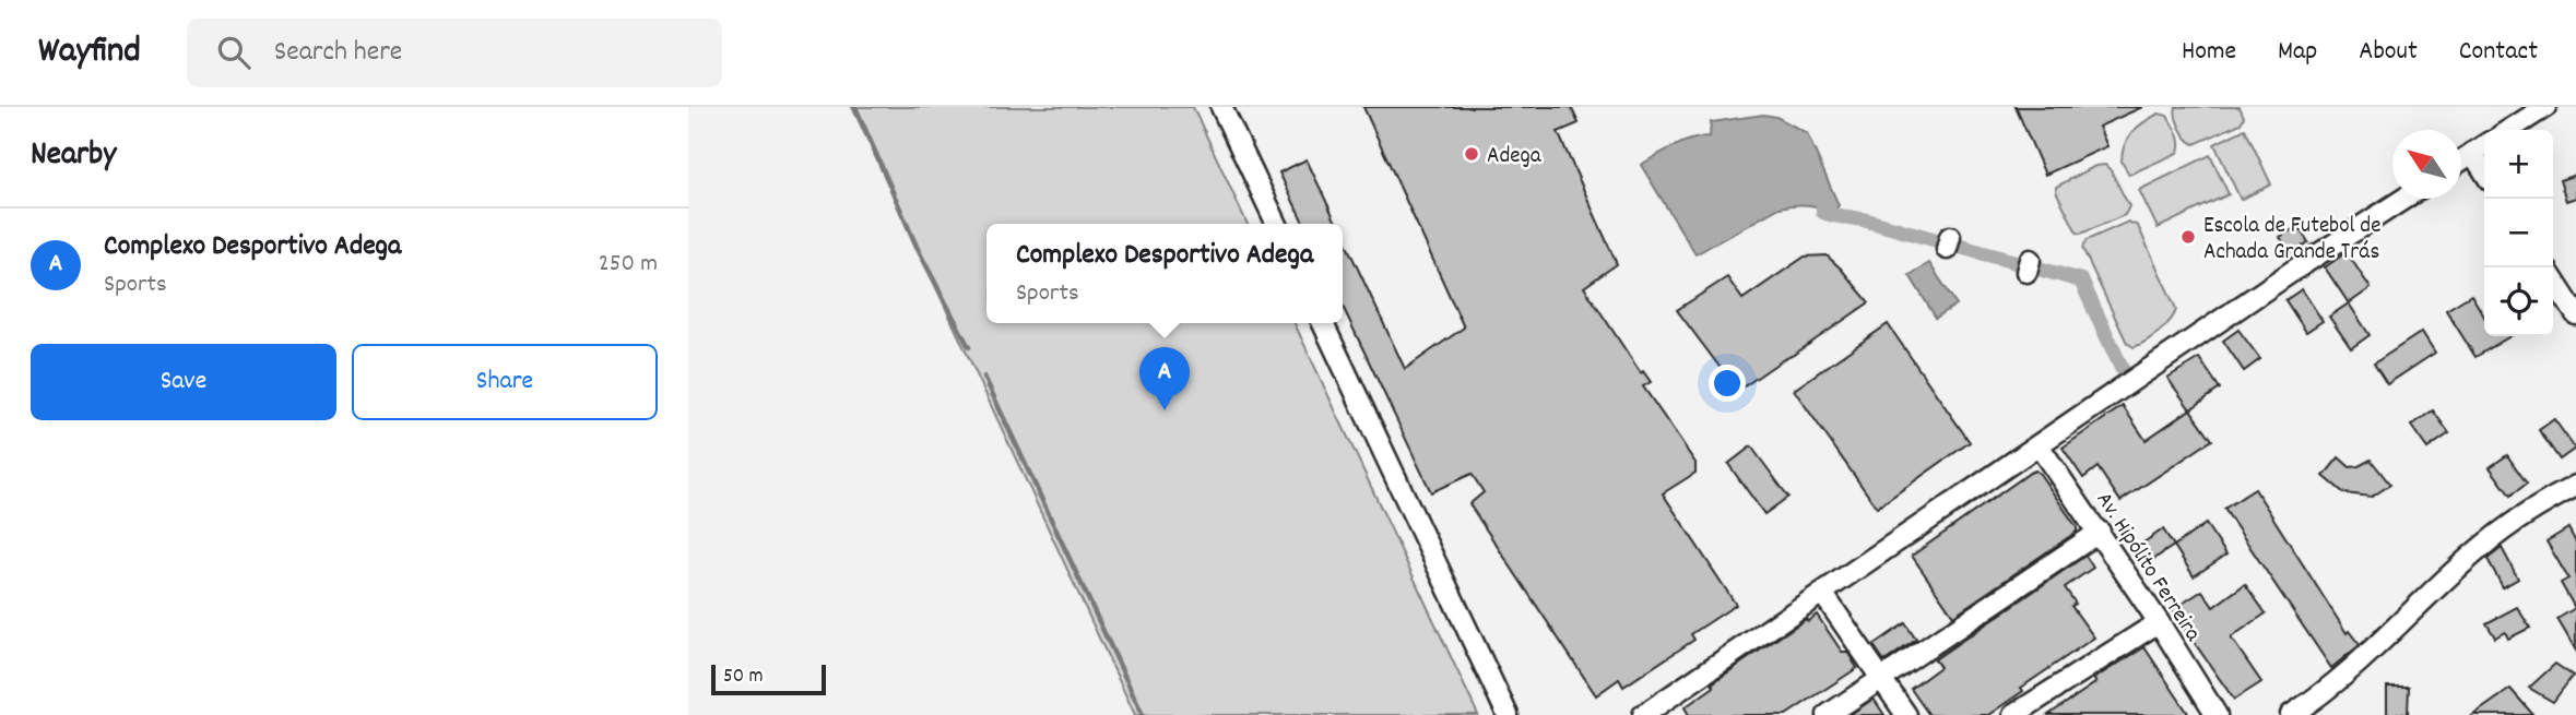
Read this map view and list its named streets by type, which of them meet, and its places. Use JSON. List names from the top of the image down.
{
  "streets": {
    "street": ["Av. Hipólito Ferreira"]
  },
  "places": ["Adega", "Escola de Futebol de Achada Grande Trás"],
  "scale_bar": "50 m",
  "north": "top left",
  "page": {
    "header": "Wayfind",
    "search": "Search here",
    "nav": [
      "Home",
      "Map",
      "About",
      "Contact"
    ],
    "heading": "Nearby",
    "map_buttons": ["+", "−"],
    "list": [
      {
        "mark": "A",
        "name": "Complexo Desportivo Adega",
        "note": "Sports",
        "value": "250 m"
      }
    ],
    "popup": ["Complexo Desportivo Adega", "Sports"],
    "buttons": ["Save", "Share"],
    "pins": "A",
    "scale": "50 m"
  }
}
